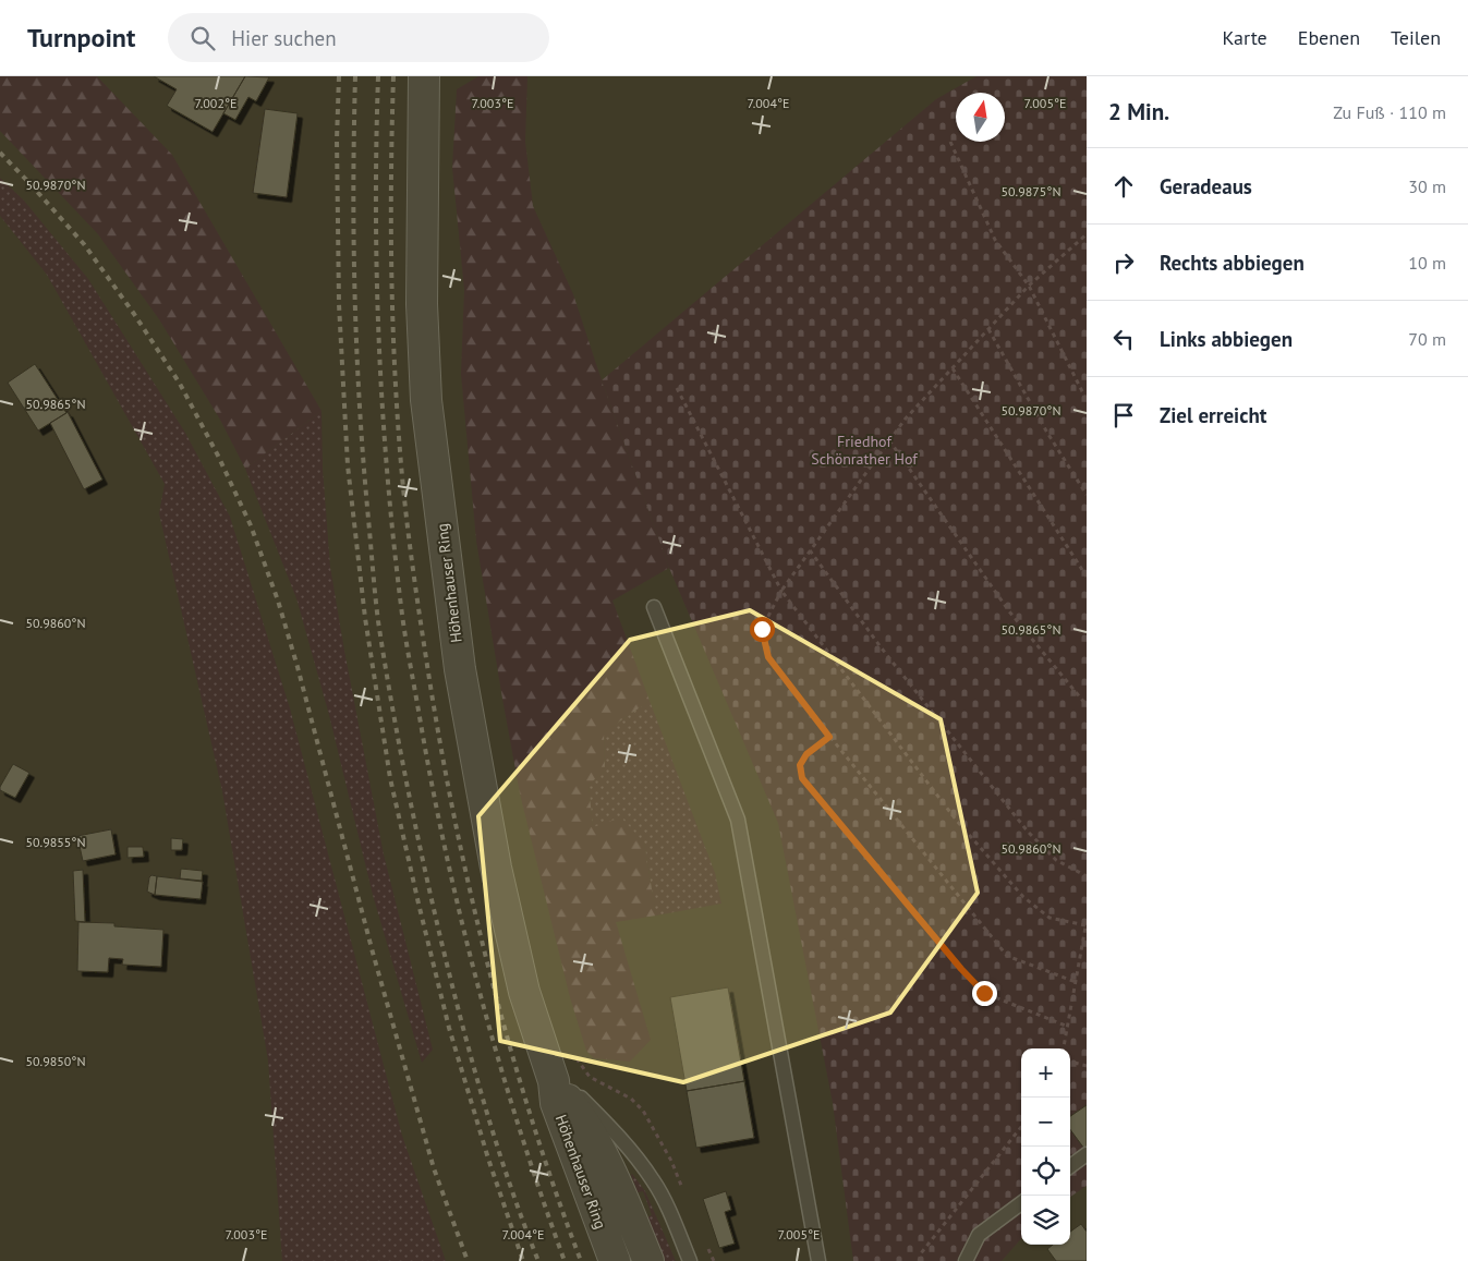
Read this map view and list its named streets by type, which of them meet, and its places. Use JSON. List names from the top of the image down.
{
  "streets": {
    "street": ["Höhenhauser Ring"]
  },
  "parks": ["Friedhof Schönrather Hof"],
  "north": "top",
  "page": {
    "header": "Turnpoint",
    "search": "Hier suchen",
    "nav": ["Karte", "Ebenen", "Teilen"],
    "heading": ["2 Min.", "Zu Fuß · 110 m"],
    "list": [
      ["Geradeaus", "30 m"],
      ["Rechts abbiegen", "10 m"],
      ["Links abbiegen", "70 m"],
      "Ziel erreicht"
    ],
    "map_buttons": ["+", "−"]
  },
  "coordinates": [
    "7.002°E",
    "7.003°E",
    "7.004°E",
    "7.005°E",
    "50.9870°N",
    "50.9875°N",
    "50.9865°N",
    "50.9860°N",
    "50.9855°N",
    "50.9850°N"
  ]
}
